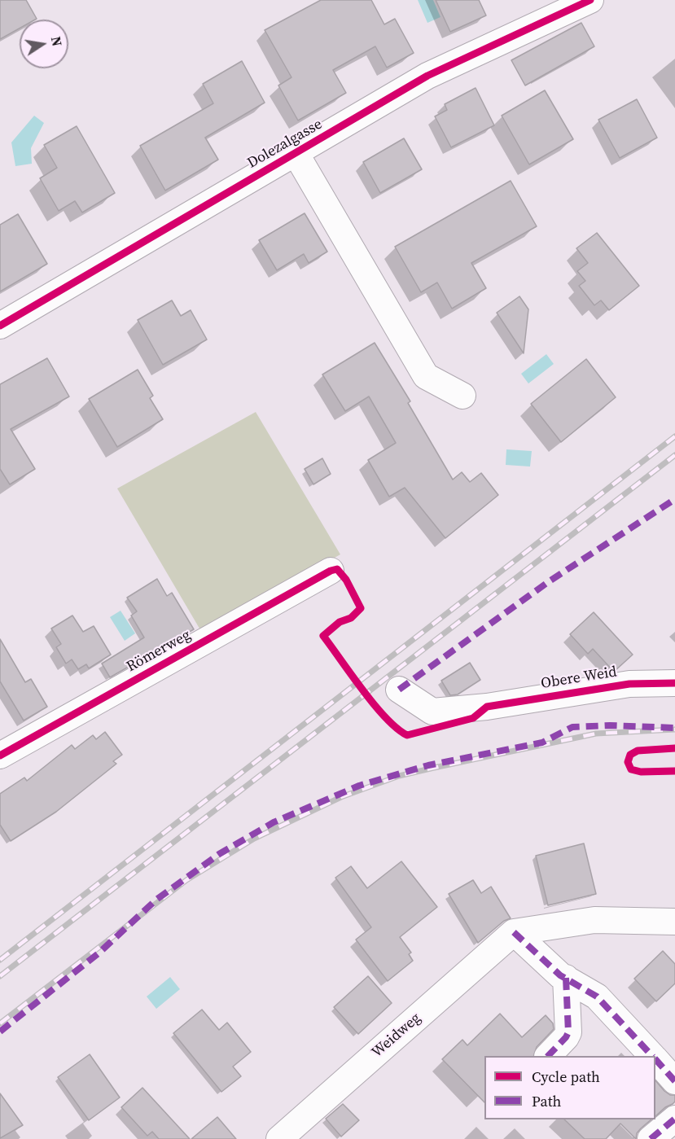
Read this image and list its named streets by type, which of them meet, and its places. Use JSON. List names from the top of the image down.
{
  "streets": {
    "street": [
      "Dolezalgasse",
      "Römerweg",
      "Obere Weid",
      "Weidweg"
    ]
  },
  "legend": ["Cycle path", "Path"],
  "north": "right"
}
